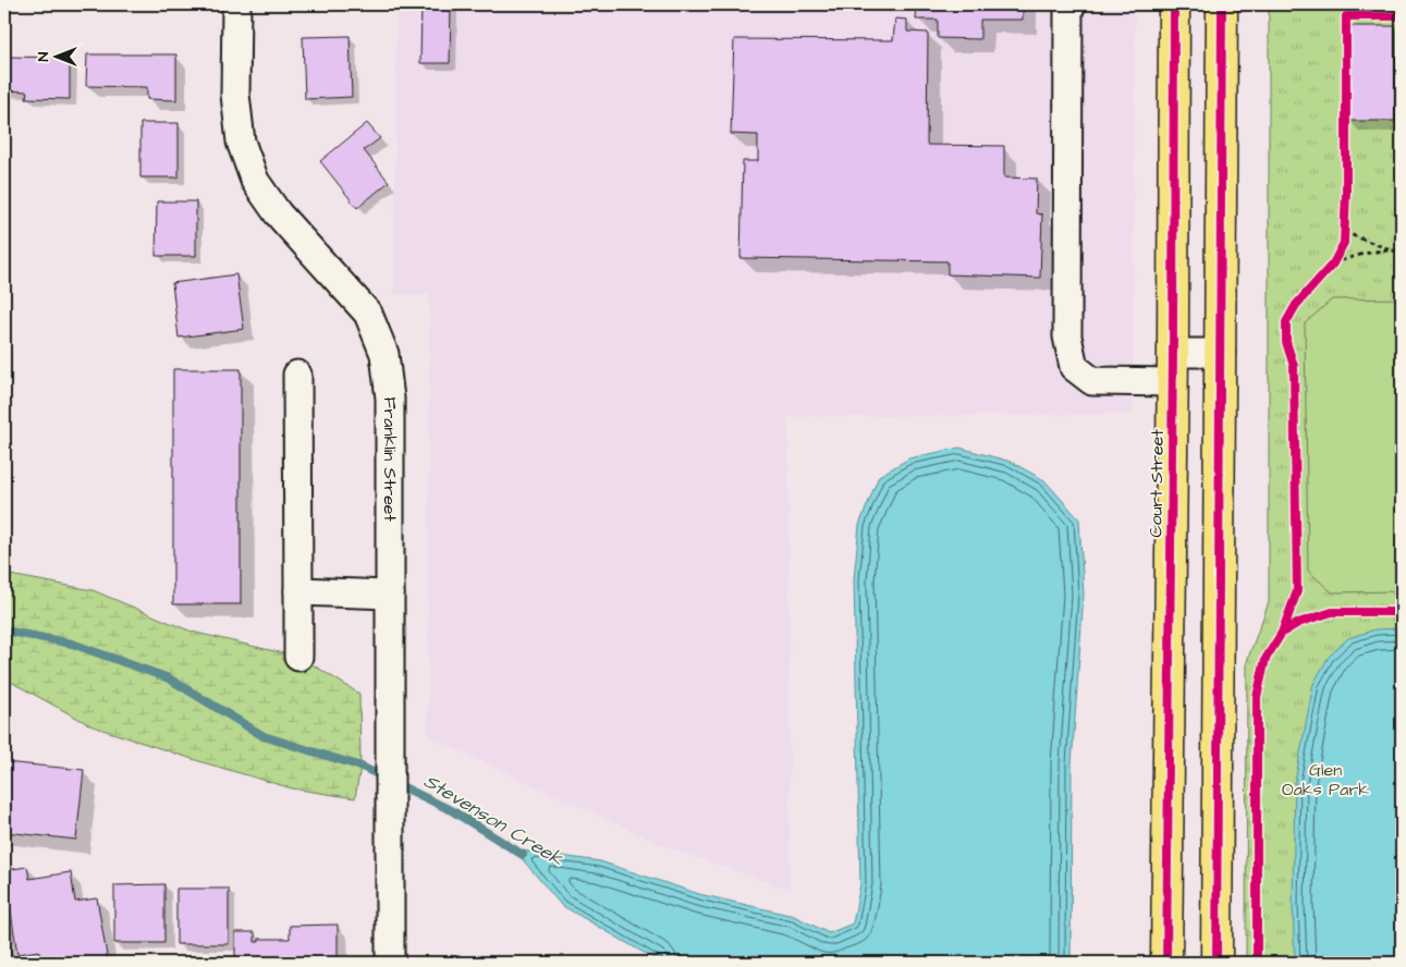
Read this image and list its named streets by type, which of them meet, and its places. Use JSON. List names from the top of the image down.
{
  "streets": {
    "main road": ["Court Street"],
    "street": ["Franklin Street"]
  },
  "water": ["Stevenson Creek"],
  "parks": ["Glen Oaks Park"],
  "north": "left"
}
